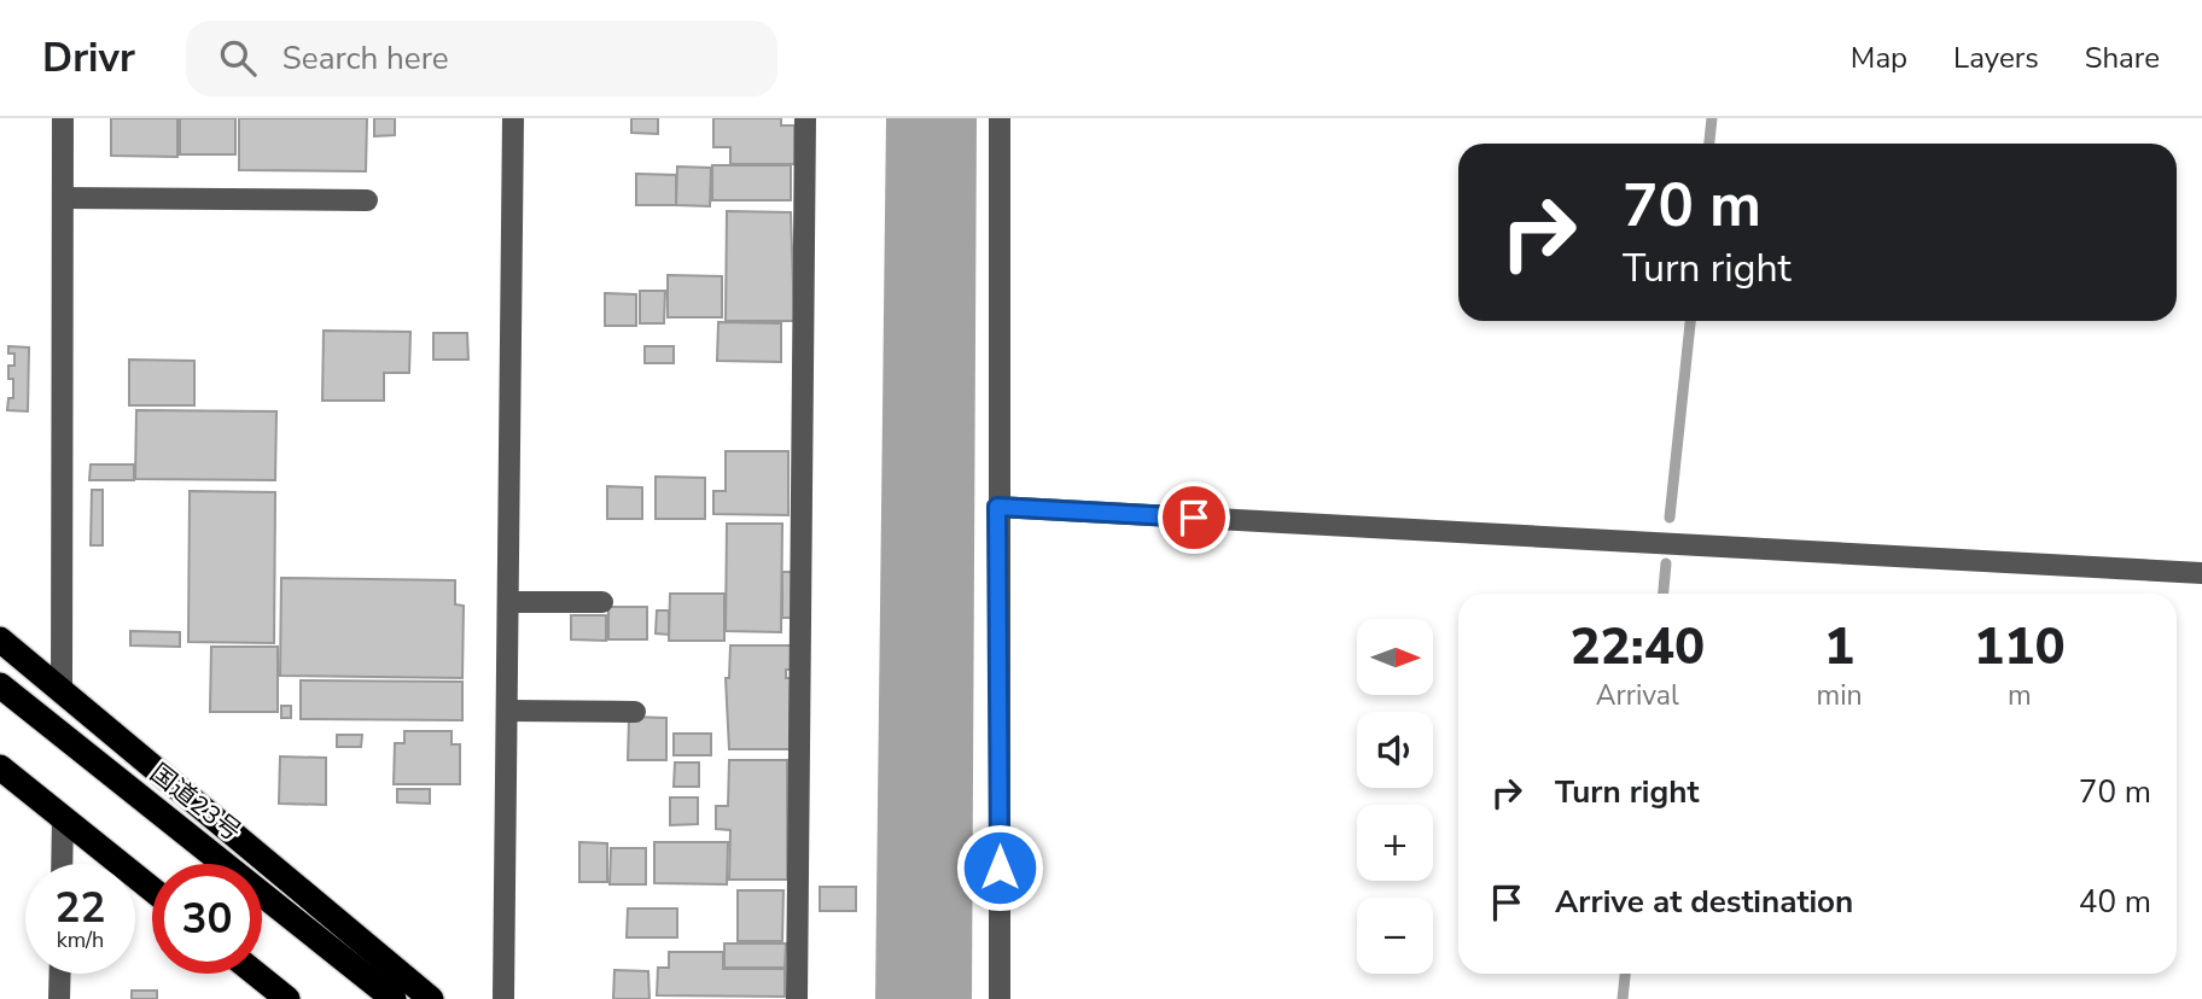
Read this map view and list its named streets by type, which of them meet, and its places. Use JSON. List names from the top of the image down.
{
  "streets": {
    "highway": ["国道23号"]
  },
  "north": "right",
  "page": {
    "header": "Drivr",
    "search": "Search here",
    "nav": ["Map", "Layers", "Share"],
    "turn": ["70 m", "Turn right"],
    "eta": [
      "22:40",
      "Arrival",
      "1",
      "min",
      "110",
      "m"
    ],
    "map_buttons": ["+", "−"],
    "list": [
      {
        "name": "Turn right",
        "value": "70 m"
      },
      {
        "name": "Arrive at destination",
        "value": "40 m"
      }
    ],
    "speed": "22 km/h",
    "limit": "30"
  }
}
